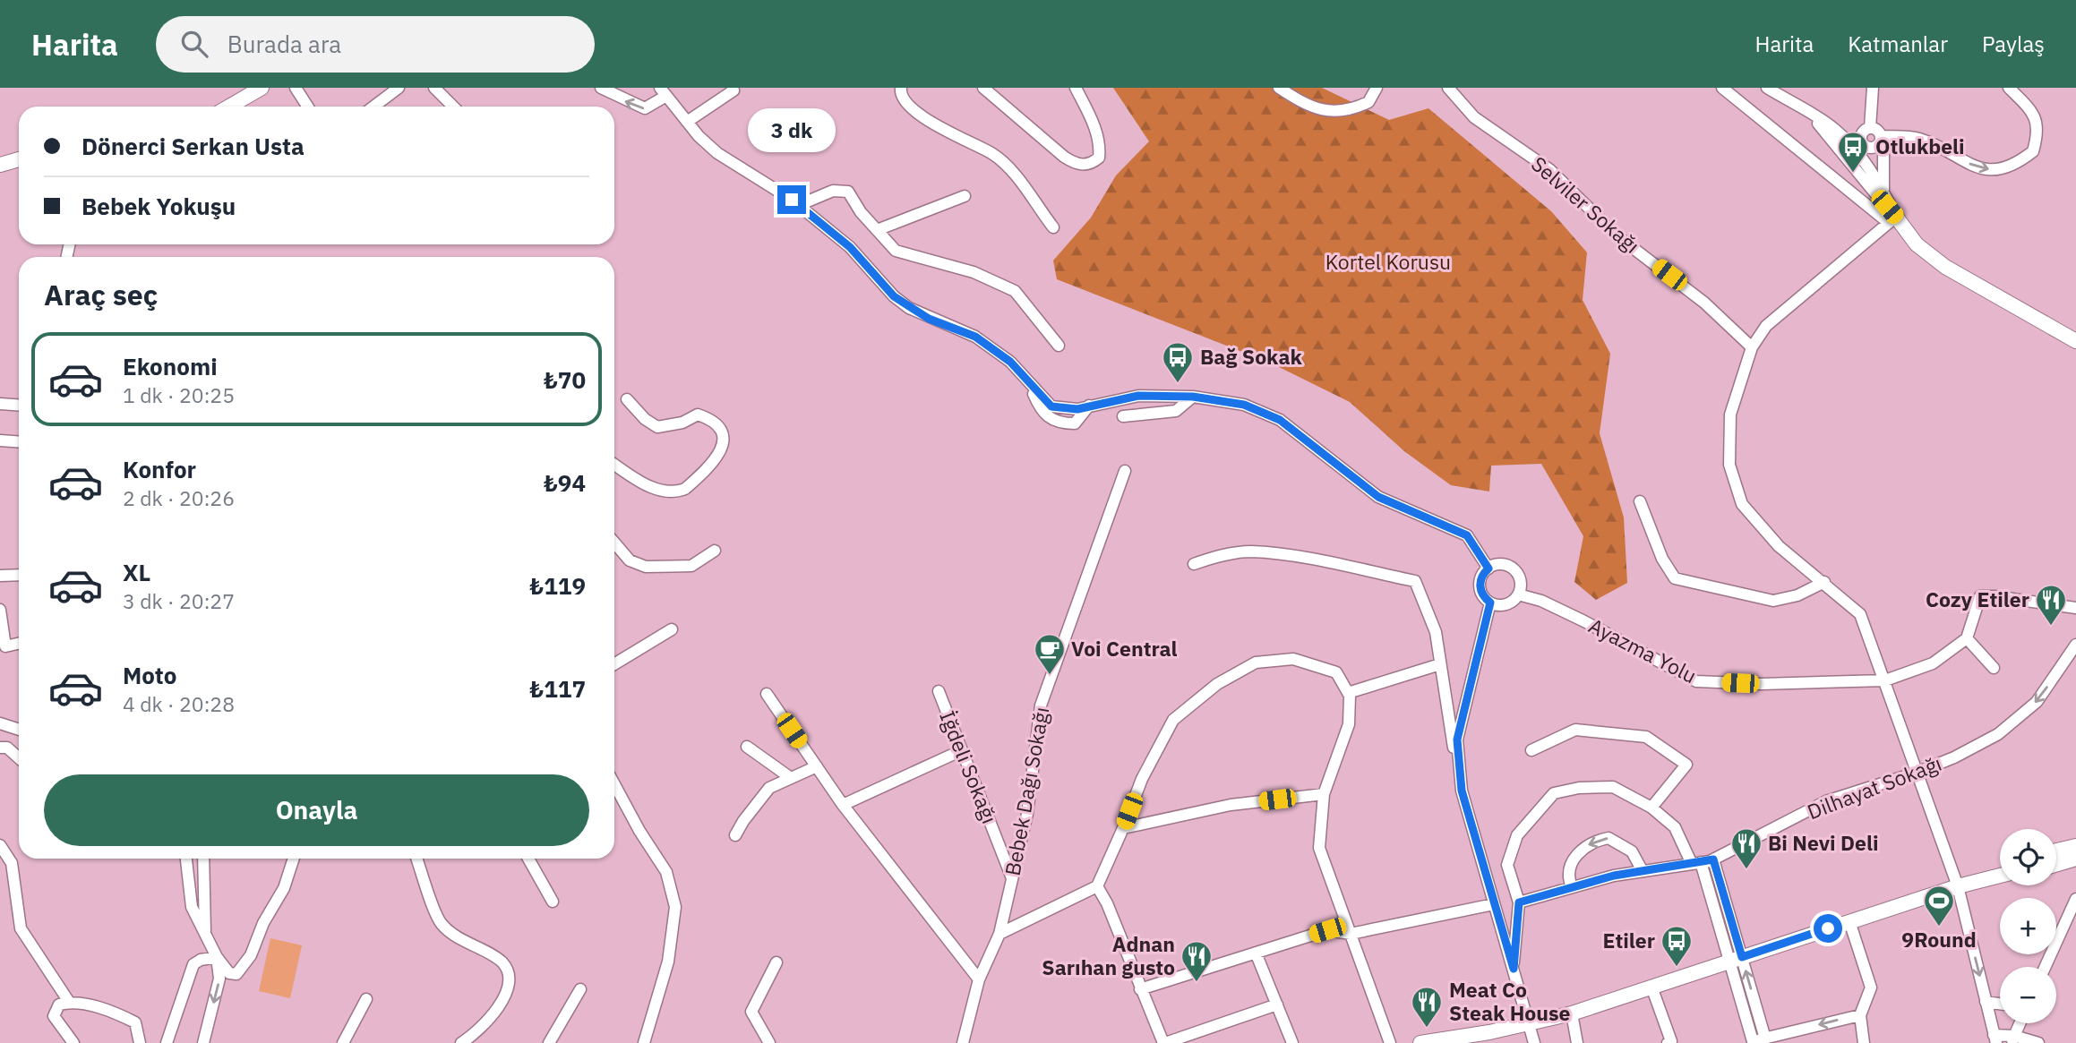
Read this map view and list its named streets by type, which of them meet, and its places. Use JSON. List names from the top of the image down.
{
  "streets": {
    "street": [
      "Selviler Sokağı",
      "Ayazma Yolu",
      "İğdeli Sokağı",
      "Dilhayat Sokağı",
      "Bebek Dağı Sokağı"
    ]
  },
  "crossings": [
    ["İğdeli Sokağı", "Bebek Dağı Sokağı"]
  ],
  "parks": ["Kortel Korusu"],
  "places": {
    "bus stop": ["Otlukbeli", "Bağ Sokak", "Etiler"],
    "restaurant": [
      "Cozy Etiler",
      "Bi Nevi Deli",
      "Adnan Sarıhan gusto",
      "Meat Co Steak House"
    ],
    "cafe": ["Voi Central"],
    "sports": ["9Round"]
  },
  "page": {
    "header": "Harita",
    "search": "Burada ara",
    "nav": ["Harita", "Katmanlar", "Paylaş"],
    "banner": ["Dönerci Serkan Usta", "Bebek Yokuşu"],
    "bubble": "3 dk",
    "heading": "Araç seç",
    "list": [
      {
        "name": "Ekonomi",
        "note": "1 dk · 20:25",
        "value": "₺70"
      },
      {
        "name": "Konfor",
        "note": "2 dk · 20:26",
        "value": "₺94"
      },
      {
        "name": "XL",
        "note": "3 dk · 20:27",
        "value": "₺119"
      },
      {
        "name": "Moto",
        "note": "4 dk · 20:28",
        "value": "₺117"
      }
    ],
    "buttons": "Onayla",
    "map_buttons": ["+", "−"]
  }
}
